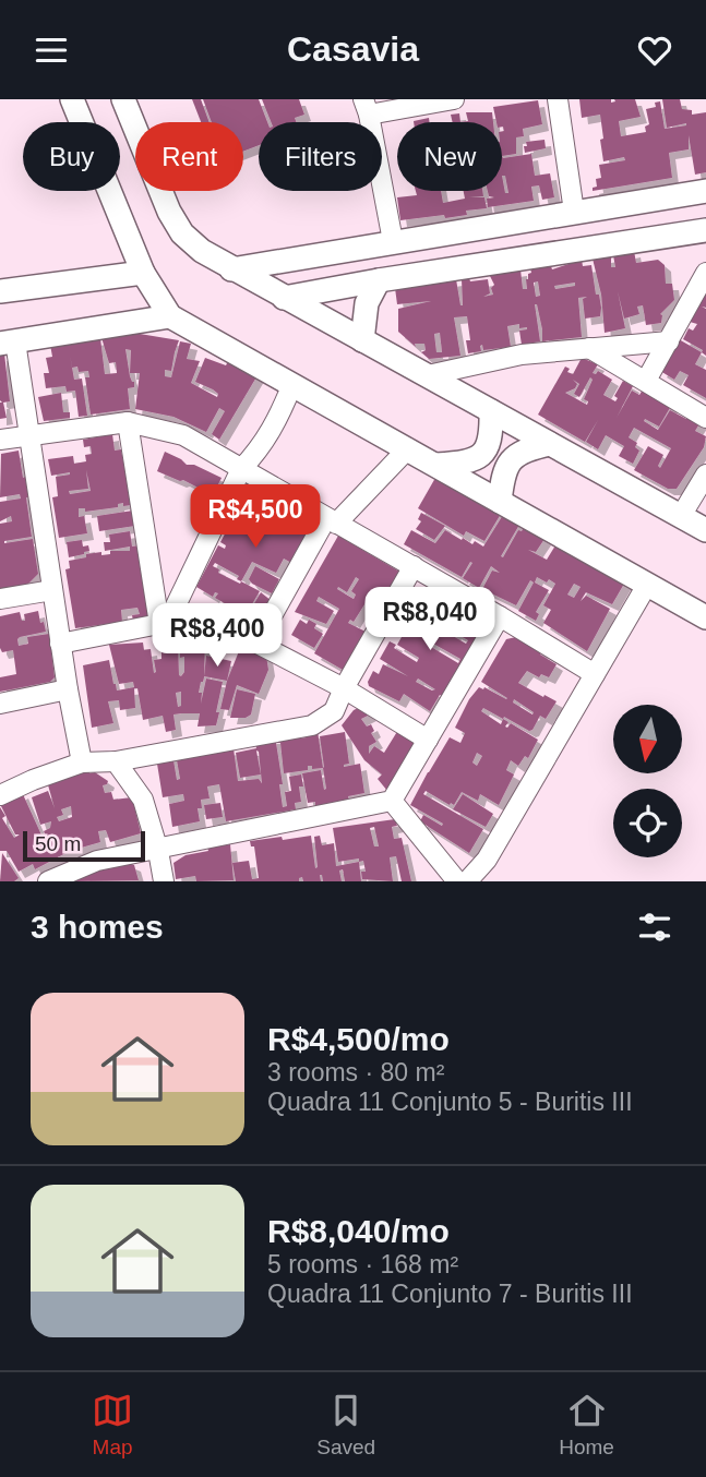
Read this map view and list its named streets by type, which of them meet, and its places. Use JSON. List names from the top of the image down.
{
  "scale_bar": "50 m",
  "north": "bottom",
  "page": {
    "header": "Casavia",
    "chip": [
      "Buy",
      "Rent",
      "Filters",
      "New"
    ],
    "price": ["R$4,500", "R$8,040", "R$8,400"],
    "scale": "50 m",
    "heading": "3 homes",
    "list": [
      {
        "name": "R$4,500/mo",
        "note": "3 rooms · 80 m² · Quadra 11 Conjunto 5 - Buritis III"
      },
      {
        "name": "R$8,040/mo",
        "note": "5 rooms · 168 m² · Quadra 11 Conjunto 7 - Buritis III"
      }
    ],
    "tabs": ["Map", "Saved", "Home"]
  }
}
